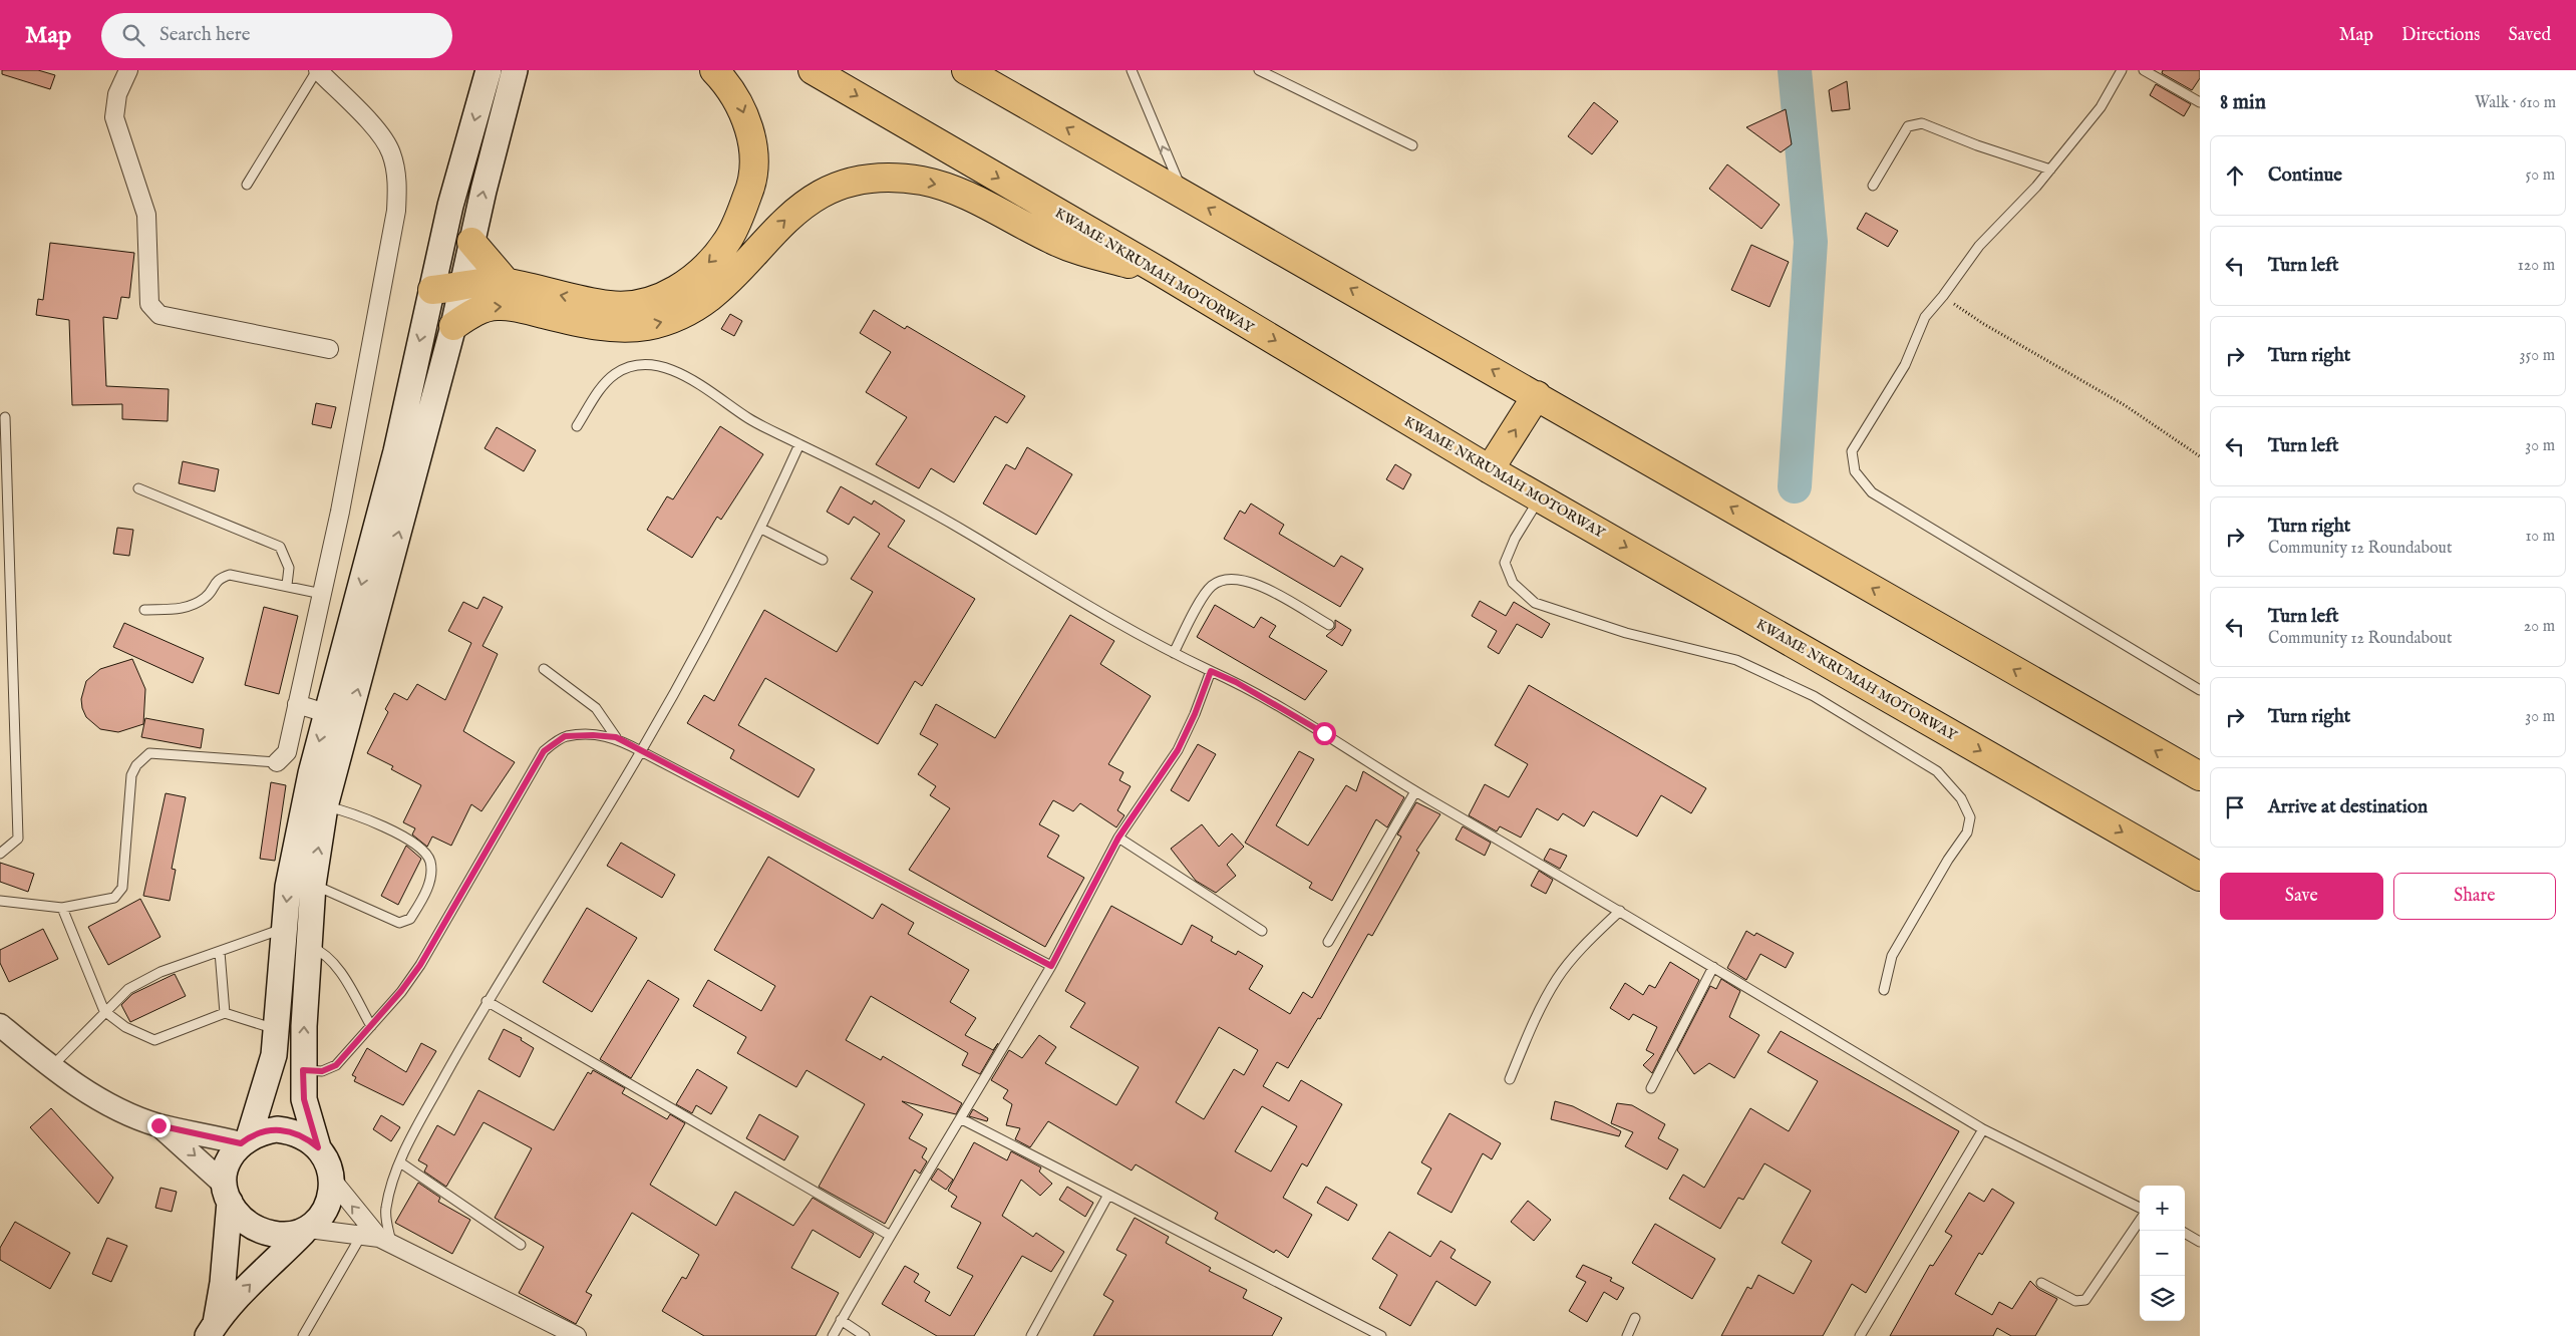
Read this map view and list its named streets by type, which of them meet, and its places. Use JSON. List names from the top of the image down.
{
  "streets": {
    "highway": ["KWAME NKRUMAH MOTORWAY"]
  },
  "page": {
    "header": "Map",
    "search": "Search here",
    "nav": ["Map", "Directions", "Saved"],
    "heading": ["8 min", "Walk · 610 m"],
    "list": [
      ["Continue", "50 m"],
      ["Turn left", "120 m"],
      ["Turn right", "350 m"],
      ["Turn left", "30 m"],
      ["Turn right", "Community 12 Roundabout", "10 m"],
      ["Turn left", "Community 12 Roundabout", "20 m"],
      ["Turn right", "30 m"],
      "Arrive at destination"
    ],
    "buttons": ["Save", "Share"],
    "map_buttons": ["+", "−"]
  }
}
